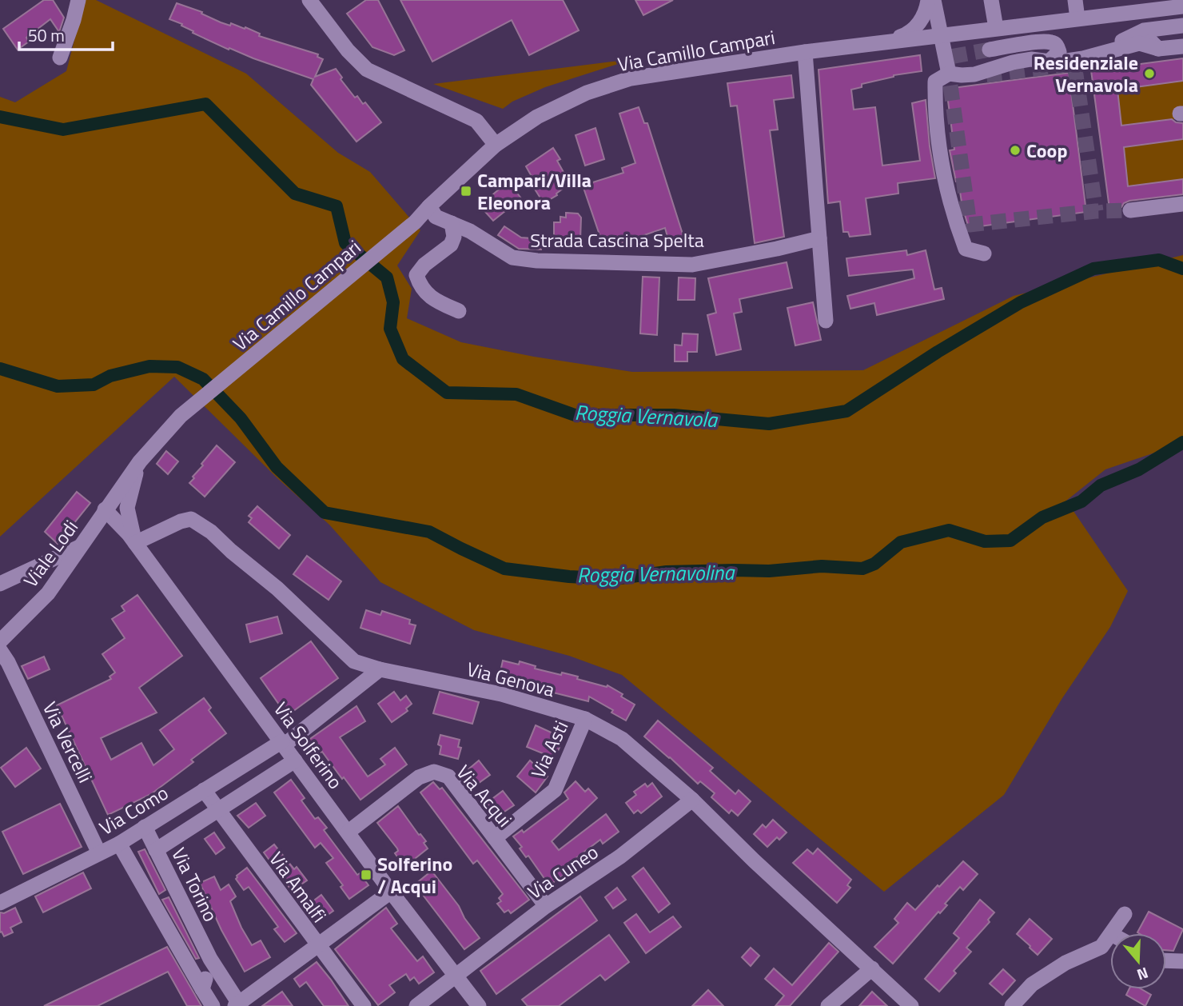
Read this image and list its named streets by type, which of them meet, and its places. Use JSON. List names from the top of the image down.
{
  "streets": {
    "street": [
      "Via Camillo Campari",
      "Strada Cascina Spelta",
      "Viale Lodi",
      "Via Genova",
      "Via Vercelli",
      "Via Solferino",
      "Via Asti",
      "Via Acqui",
      "Via Como",
      "Via Cuneo",
      "Via Torino",
      "Via Amalfi"
    ]
  },
  "crossings": [
    ["Via Camillo Campari", "Strada Cascina Spelta"],
    ["Via Camillo Campari", "Viale Lodi"],
    ["Via Camillo Campari", "Via Solferino"],
    ["Viale Lodi", "Via Solferino"],
    ["Via Genova", "Via Solferino"],
    ["Via Genova", "Via Asti"],
    ["Via Genova", "Via Como"],
    ["Via Genova", "Via Cuneo"],
    ["Via Vercelli", "Via Como"],
    ["Via Solferino", "Via Acqui"],
    ["Via Solferino", "Via Como"],
    ["Via Solferino", "Via Cuneo"],
    ["Via Asti", "Via Acqui"],
    ["Via Acqui", "Via Cuneo"],
    ["Via Como", "Via Torino"],
    ["Via Como", "Via Amalfi"]
  ],
  "water": ["Roggia Vernavola", "Roggia Vernavolina"],
  "places": {
    "other": ["Residenziale Vernavola", "Coop"],
    "transit": ["Campari/Villa Eleonora", "Solferino / Acqui"]
  },
  "scale_bar": "50 m",
  "north": "bottom"
}
